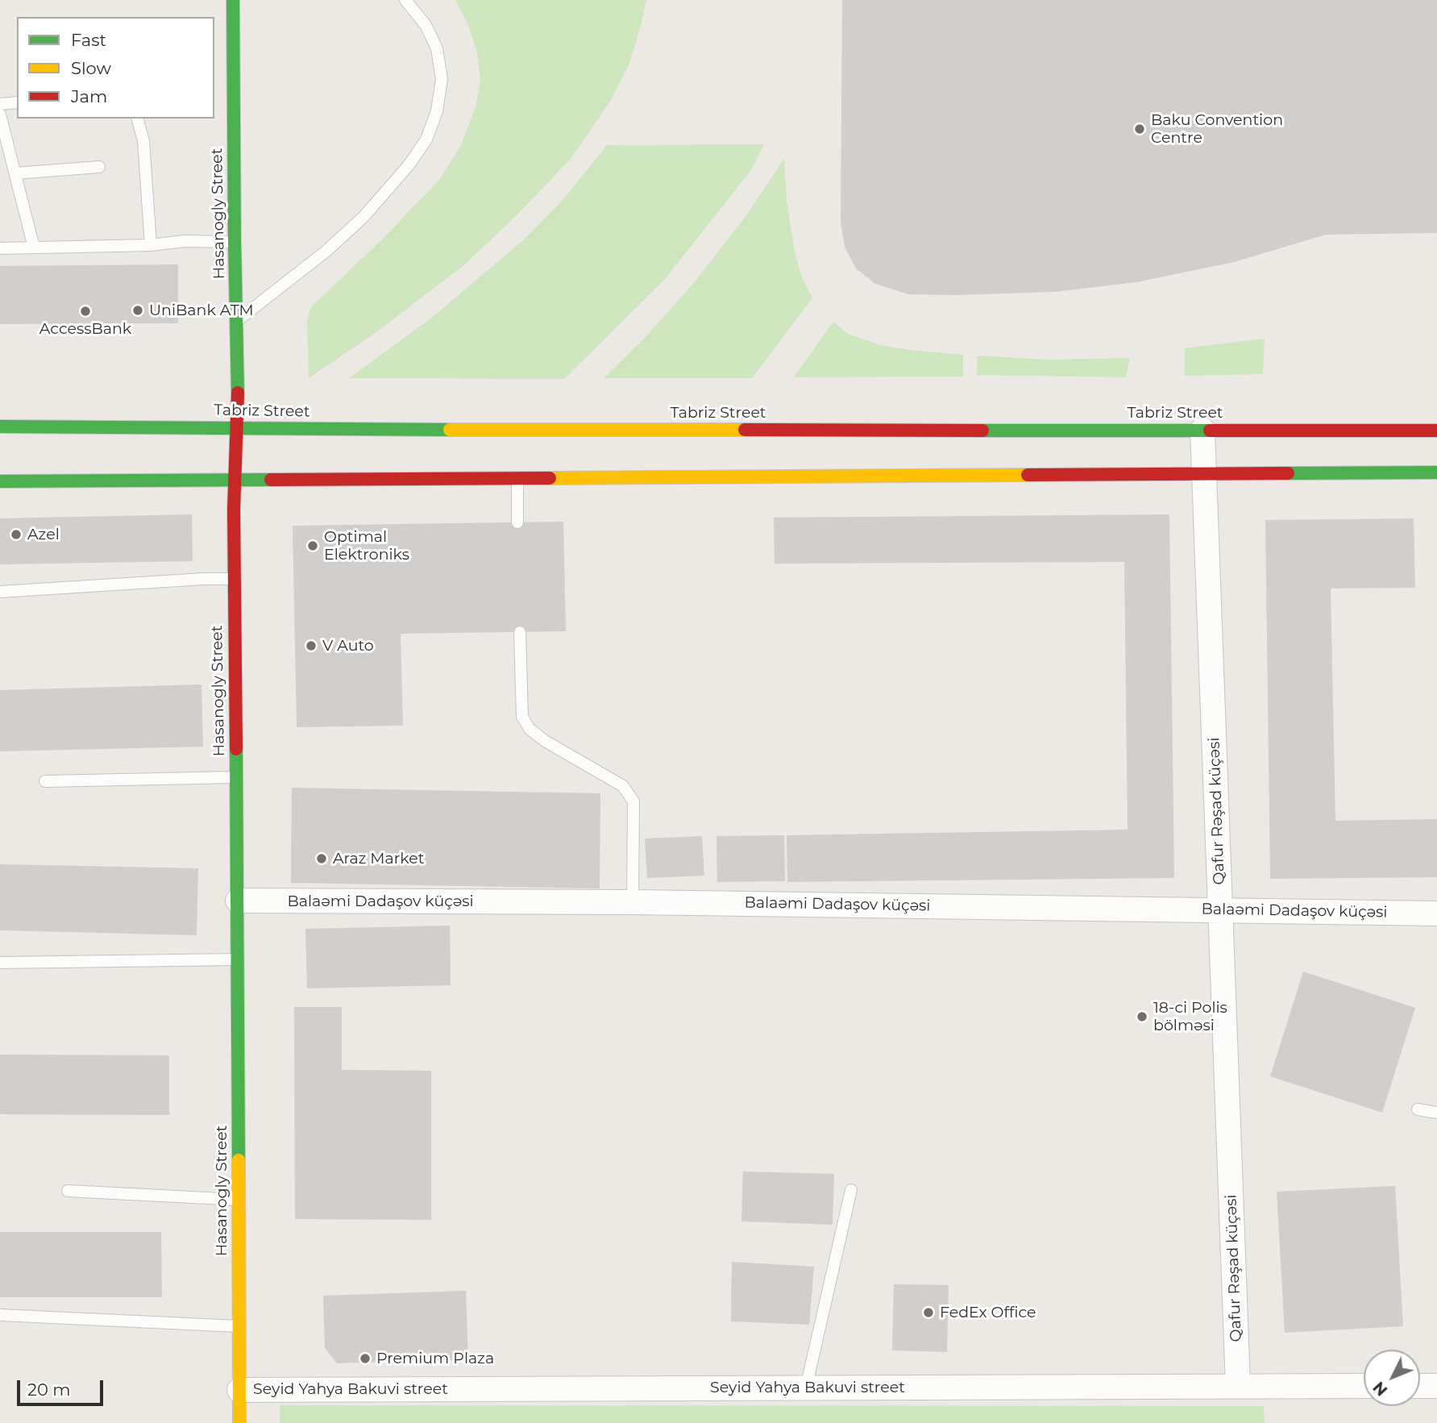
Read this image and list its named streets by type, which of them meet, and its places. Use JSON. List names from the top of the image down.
{
  "streets": {
    "main road": ["Hasanogly Street", "Tabriz Street"],
    "street": ["Qafur Rəşad küçəsi", "Balaəmi Dadaşov küçəsi", "Seyid Yahya Bakuvi street"]
  },
  "crossings": [
    ["Hasanogly Street", "Tabriz Street"],
    ["Hasanogly Street", "Balaəmi Dadaşov küçəsi"],
    ["Hasanogly Street", "Seyid Yahya Bakuvi street"],
    ["Tabriz Street", "Qafur Rəşad küçəsi"],
    ["Qafur Rəşad küçəsi", "Balaəmi Dadaşov küçəsi"],
    ["Qafur Rəşad küçəsi", "Seyid Yahya Bakuvi street"]
  ],
  "places": [
    "Baku Convention Centre",
    "UniBank ATM",
    "AccessBank",
    "Azel",
    "Optimal Elektroniks",
    "V Auto",
    "Araz Market",
    "18-ci Polis bölməsi",
    "FedEx Office",
    "Premium Plaza"
  ],
  "legend": ["Fast", "Slow", "Jam"],
  "scale_bar": "20 m",
  "north": "bottom left"
}
